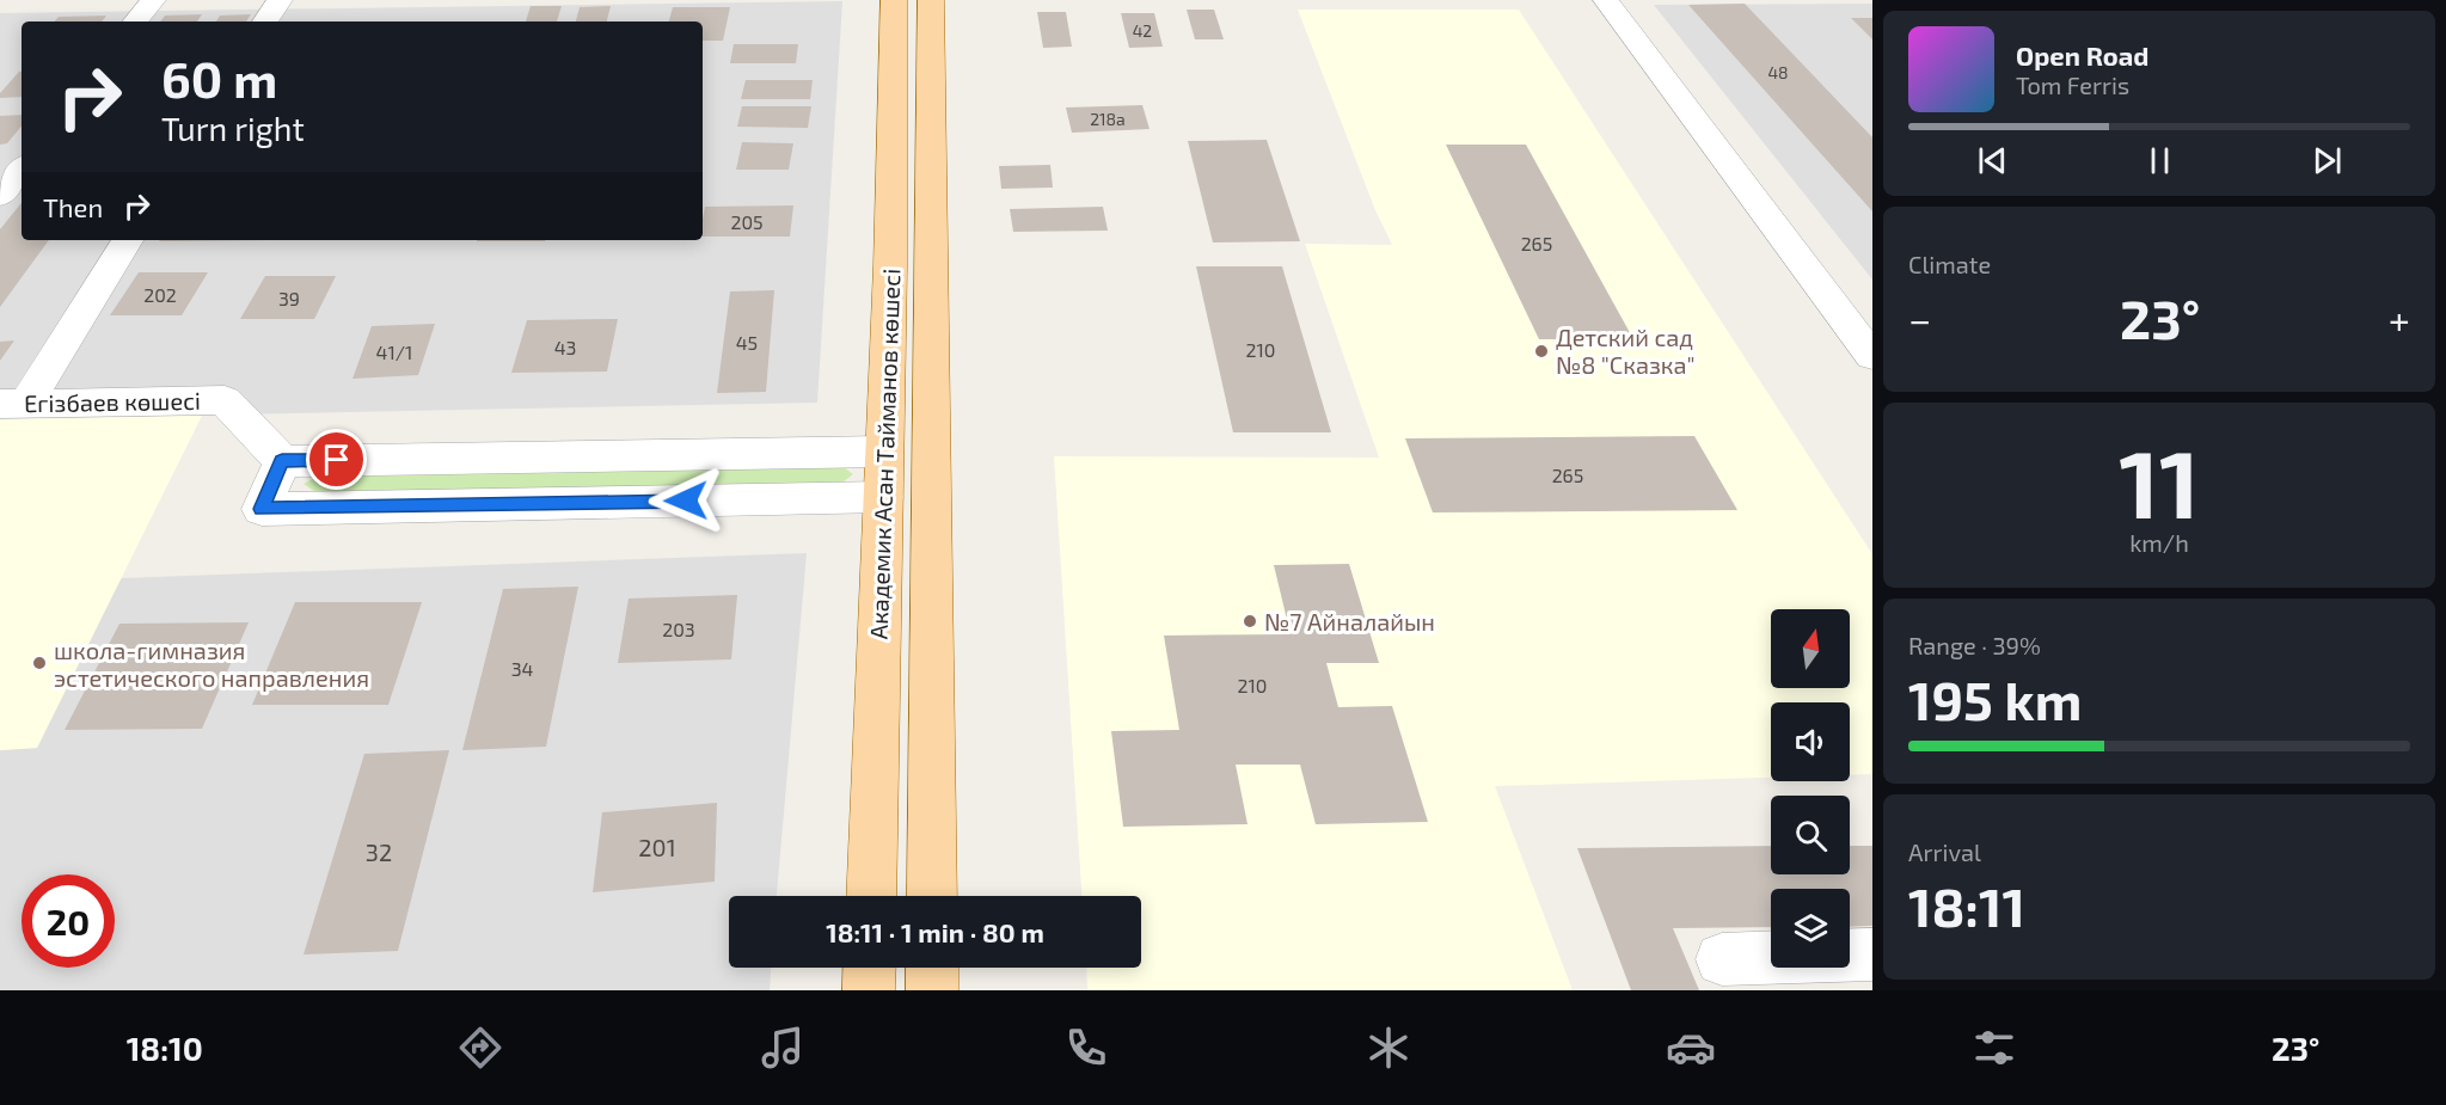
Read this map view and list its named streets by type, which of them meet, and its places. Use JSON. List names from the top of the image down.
{
  "streets": {
    "main road": ["Академик Асан Тайманов көшесі"],
    "street": ["Егізбаев көшесі"]
  },
  "places": ["Детский сад №8 \"Сказка\"", "№7 Айналайын", "школа-гимназия эстетического направления"],
  "house_numbers": [
    "42",
    "48",
    "218а",
    "205",
    "265",
    "202",
    "39",
    "45",
    "43",
    "210",
    "41/1",
    "265",
    "203",
    "34",
    "210",
    "201",
    "32"
  ],
  "north": "top",
  "page": {
    "turn": ["60 m", "Turn right"],
    "song": ["Open Road", "Tom Ferris"],
    "then": "Then",
    "tile": [
      "Climate",
      ["11", "km/h"],
      ["Range · 39%", "195 km"],
      ["Arrival", "18:11"]
    ],
    "heat": ["−", "23°", "+"],
    "limit": "20",
    "trip": "18:11 · 1 min · 80 m",
    "tabs": ["18:10", "23°"]
  }
}
